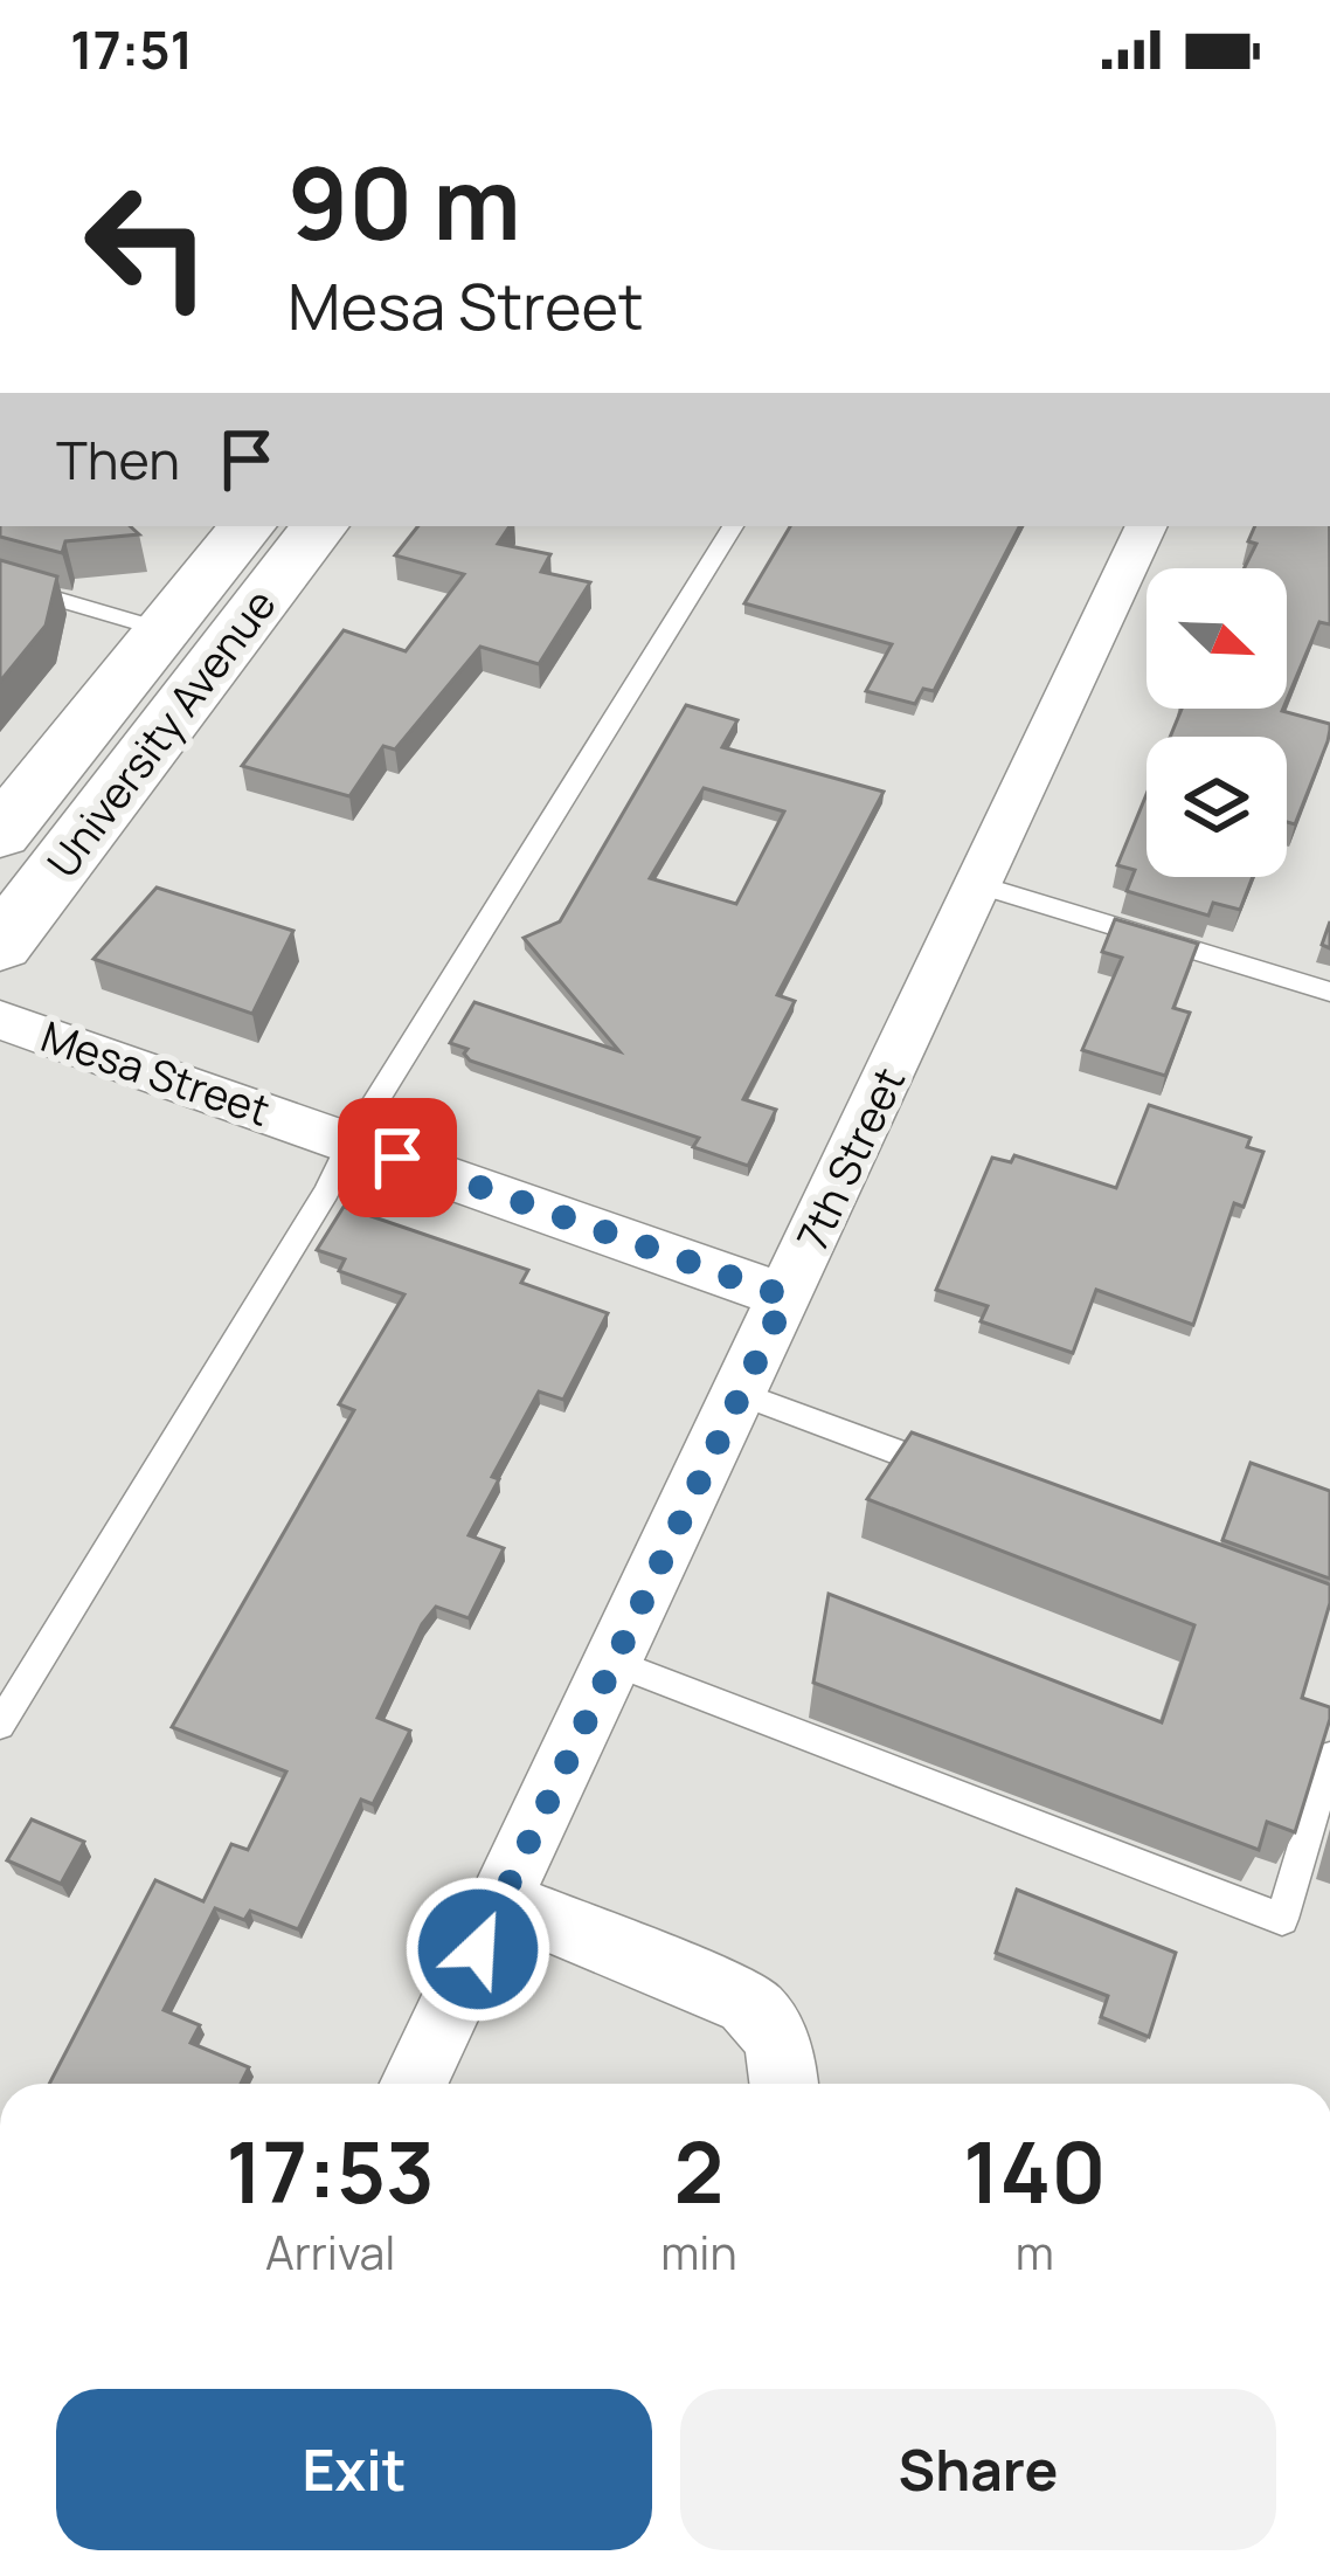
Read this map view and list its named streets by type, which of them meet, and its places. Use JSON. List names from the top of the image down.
{
  "streets": {
    "main road": ["University Avenue"],
    "street": ["Mesa Street", "7th Street"]
  },
  "crossings": [
    ["Mesa Street", "7th Street"]
  ],
  "north": "bottom right",
  "page": {
    "status": "17:51",
    "turn": ["90 m", "Mesa Street"],
    "then": "Then",
    "eta": [
      "17:53",
      "Arrival",
      "2",
      "min",
      "140",
      "m"
    ],
    "buttons": ["Exit", "Share"]
  }
}
